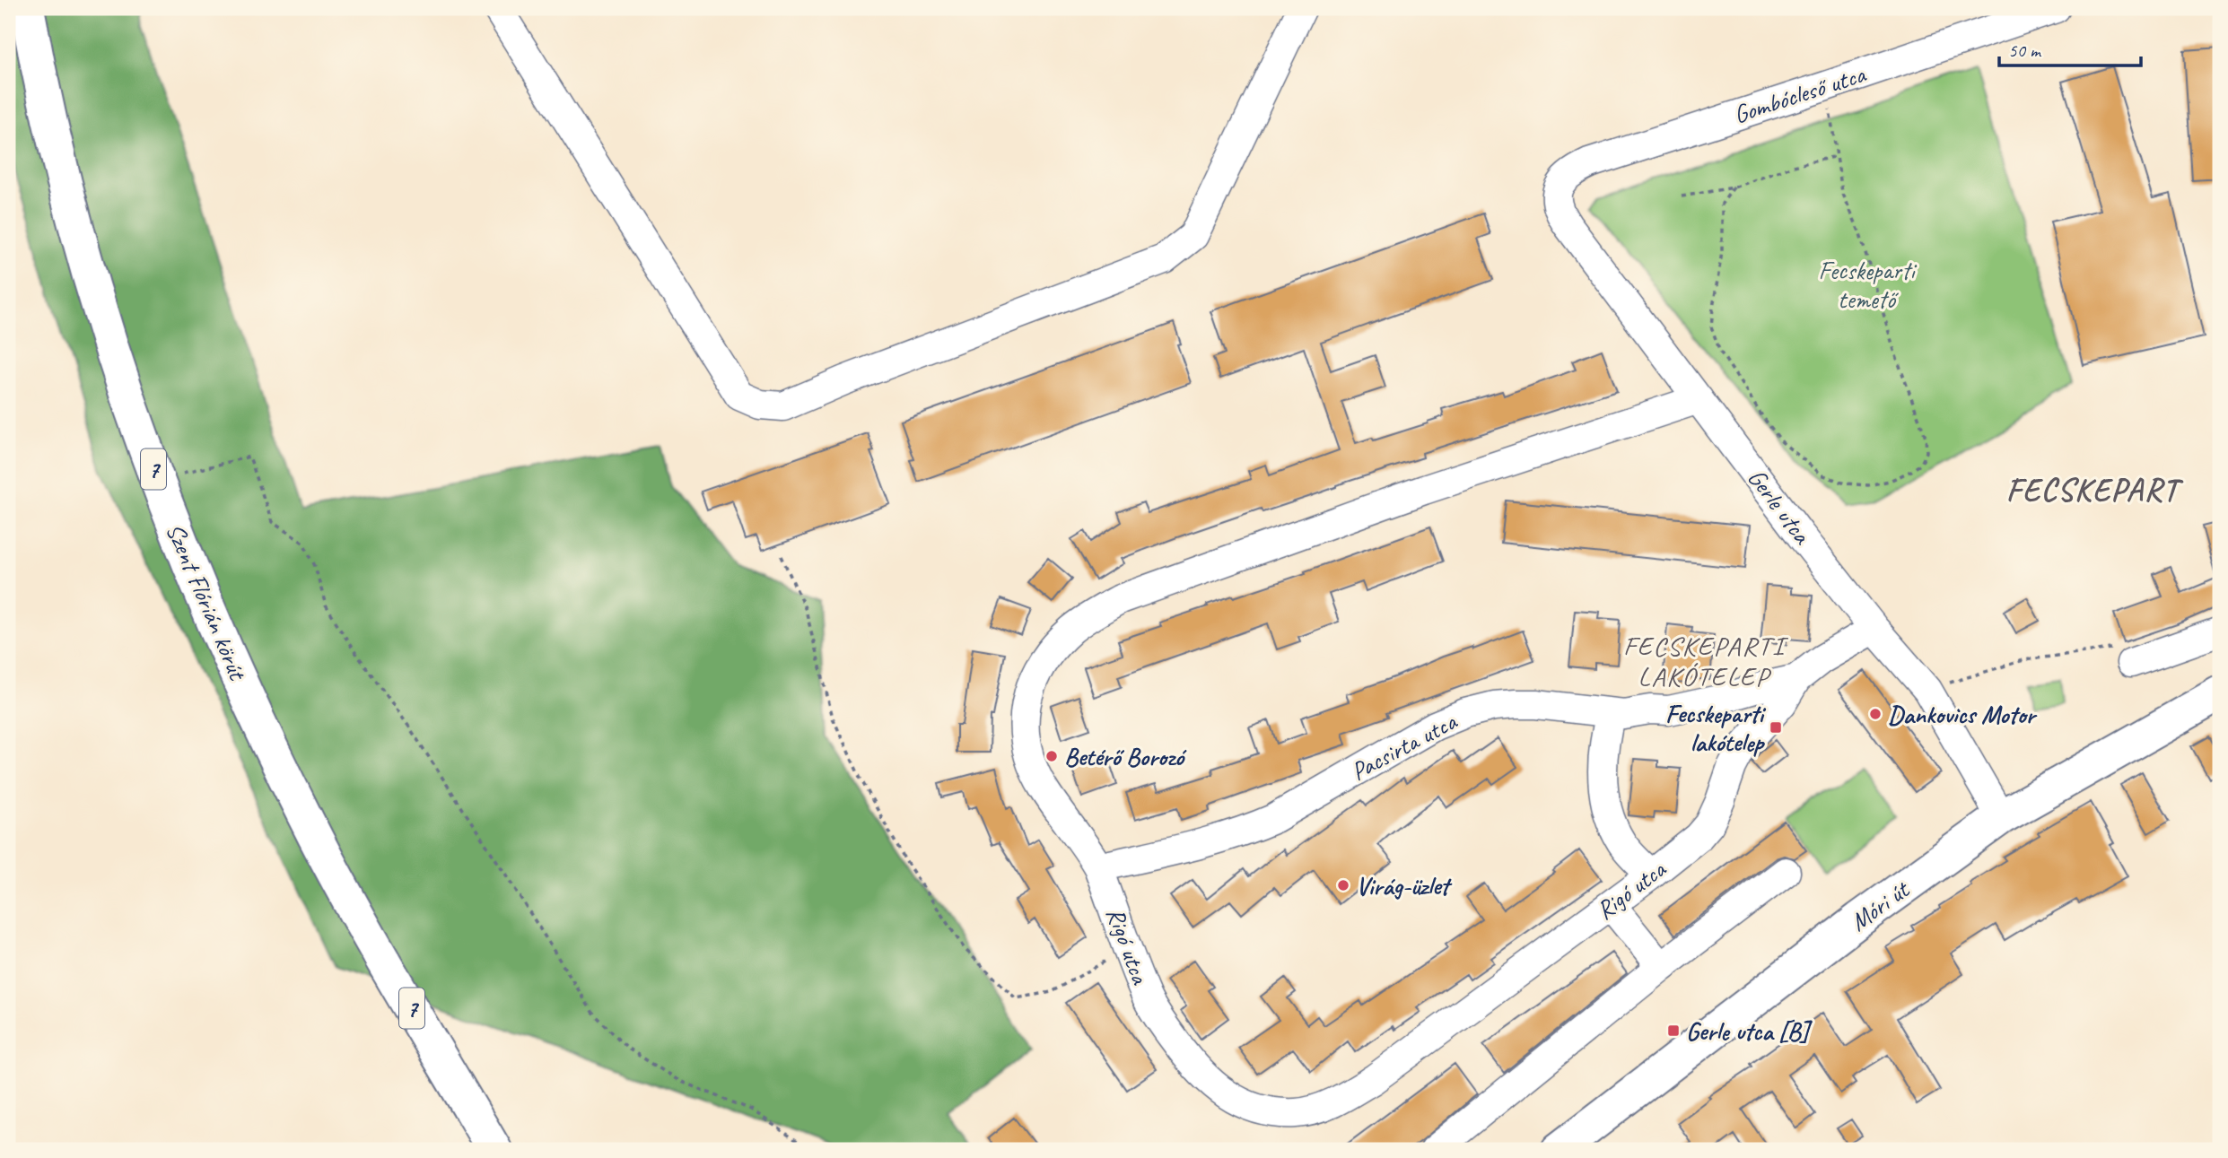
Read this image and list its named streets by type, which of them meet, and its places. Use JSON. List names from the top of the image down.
{
  "streets": {
    "main road": ["7", "Szent Flórián körút", "Móri út"],
    "street": [
      "Gombócleső utca",
      "Gerle utca",
      "Pacsirta utca",
      "Rigó utca"
    ]
  },
  "crossings": [
    ["Gombócleső utca", "Gerle utca"],
    ["Gerle utca", "Rigó utca"],
    ["Gerle utca", "Móri út"],
    ["Pacsirta utca", "Rigó utca"]
  ],
  "districts": ["FECSKEPART", "FECSKEPARTI LAKÓTELEP"],
  "parks": ["Fecskeparti temető"],
  "places": {
    "other": ["Dankovics Motor", "Betérő Borozó", "Virág-üzlet"],
    "transit": ["Fecskeparti lakótelep", "Gerle utca [B]"]
  },
  "scale_bar": "50 m"
}
